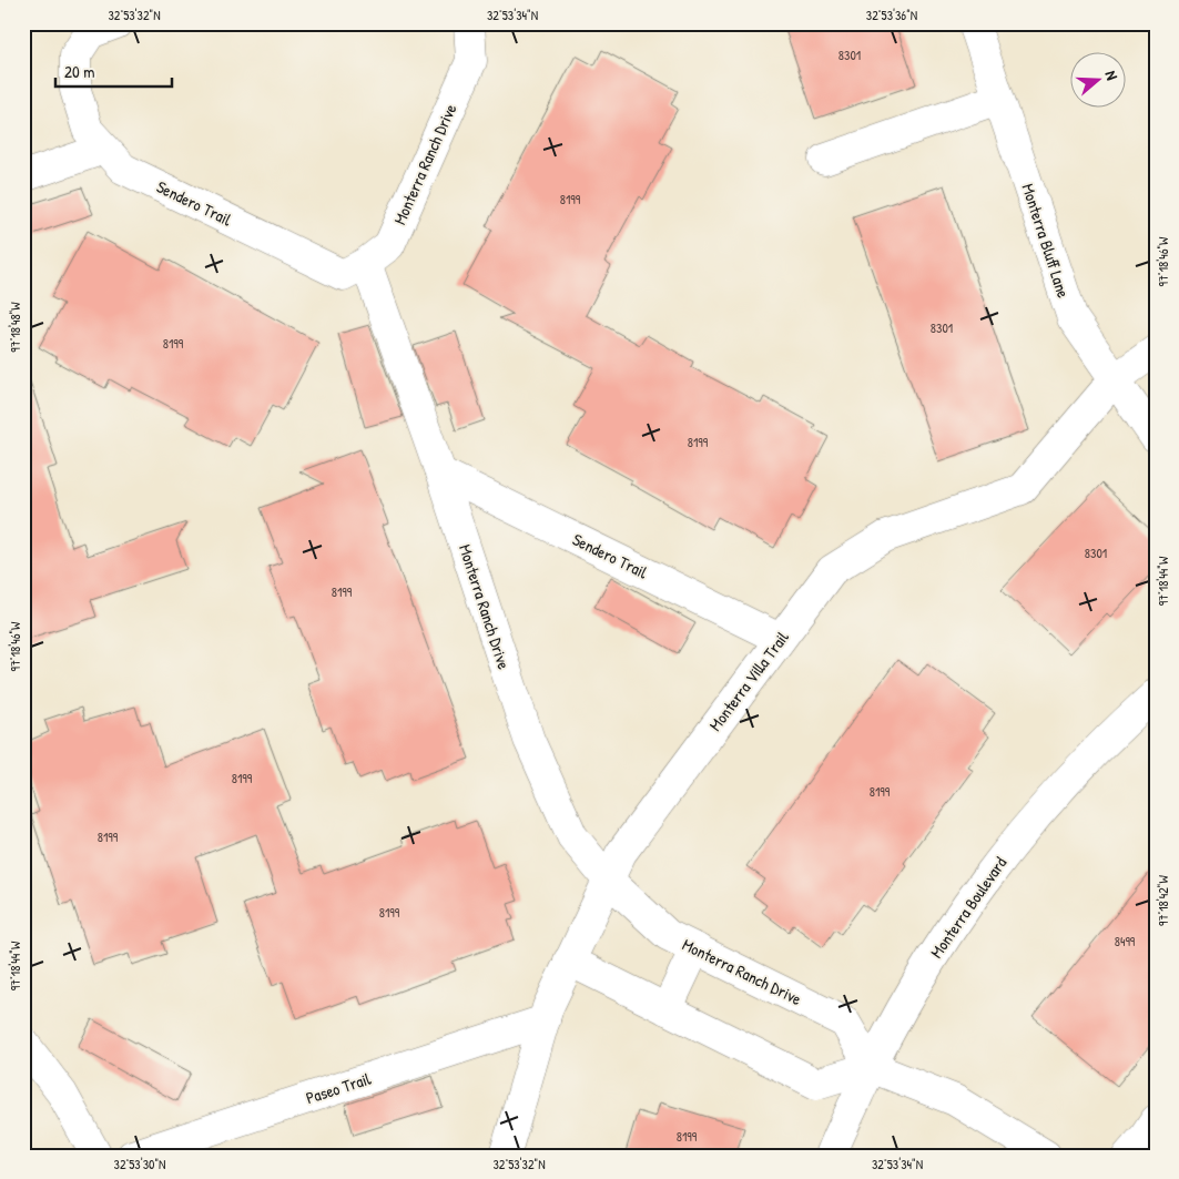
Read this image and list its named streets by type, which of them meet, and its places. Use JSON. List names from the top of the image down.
{
  "streets": {
    "street": [
      "Monterra Ranch Drive",
      "Sendero Trail",
      "Monterra Bluff Lane",
      "Monterra Villa Trail",
      "Monterra Boulevard",
      "Paseo Trail"
    ]
  },
  "crossings": [
    ["Monterra Ranch Drive", "Sendero Trail"],
    ["Monterra Ranch Drive", "Monterra Villa Trail"],
    ["Monterra Ranch Drive", "Monterra Boulevard"],
    ["Sendero Trail", "Monterra Villa Trail"],
    ["Monterra Bluff Lane", "Monterra Villa Trail"],
    ["Monterra Villa Trail", "Paseo Trail"]
  ],
  "house_numbers": [
    "8301",
    "8199",
    "8301",
    "8199",
    "8199",
    "8301",
    "8199",
    "8199",
    "8199",
    "8199",
    "8199",
    "8499",
    "8199"
  ],
  "scale_bar": "20 m",
  "north": "right",
  "coordinates": [
    "32°53'32\"N",
    "32°53'34\"N",
    "32°53'36\"N",
    "97°18'46\"W",
    "97°18'48\"W",
    "97°18'44\"W",
    "97°18'42\"W",
    "32°53'30\"N"
  ]
}
